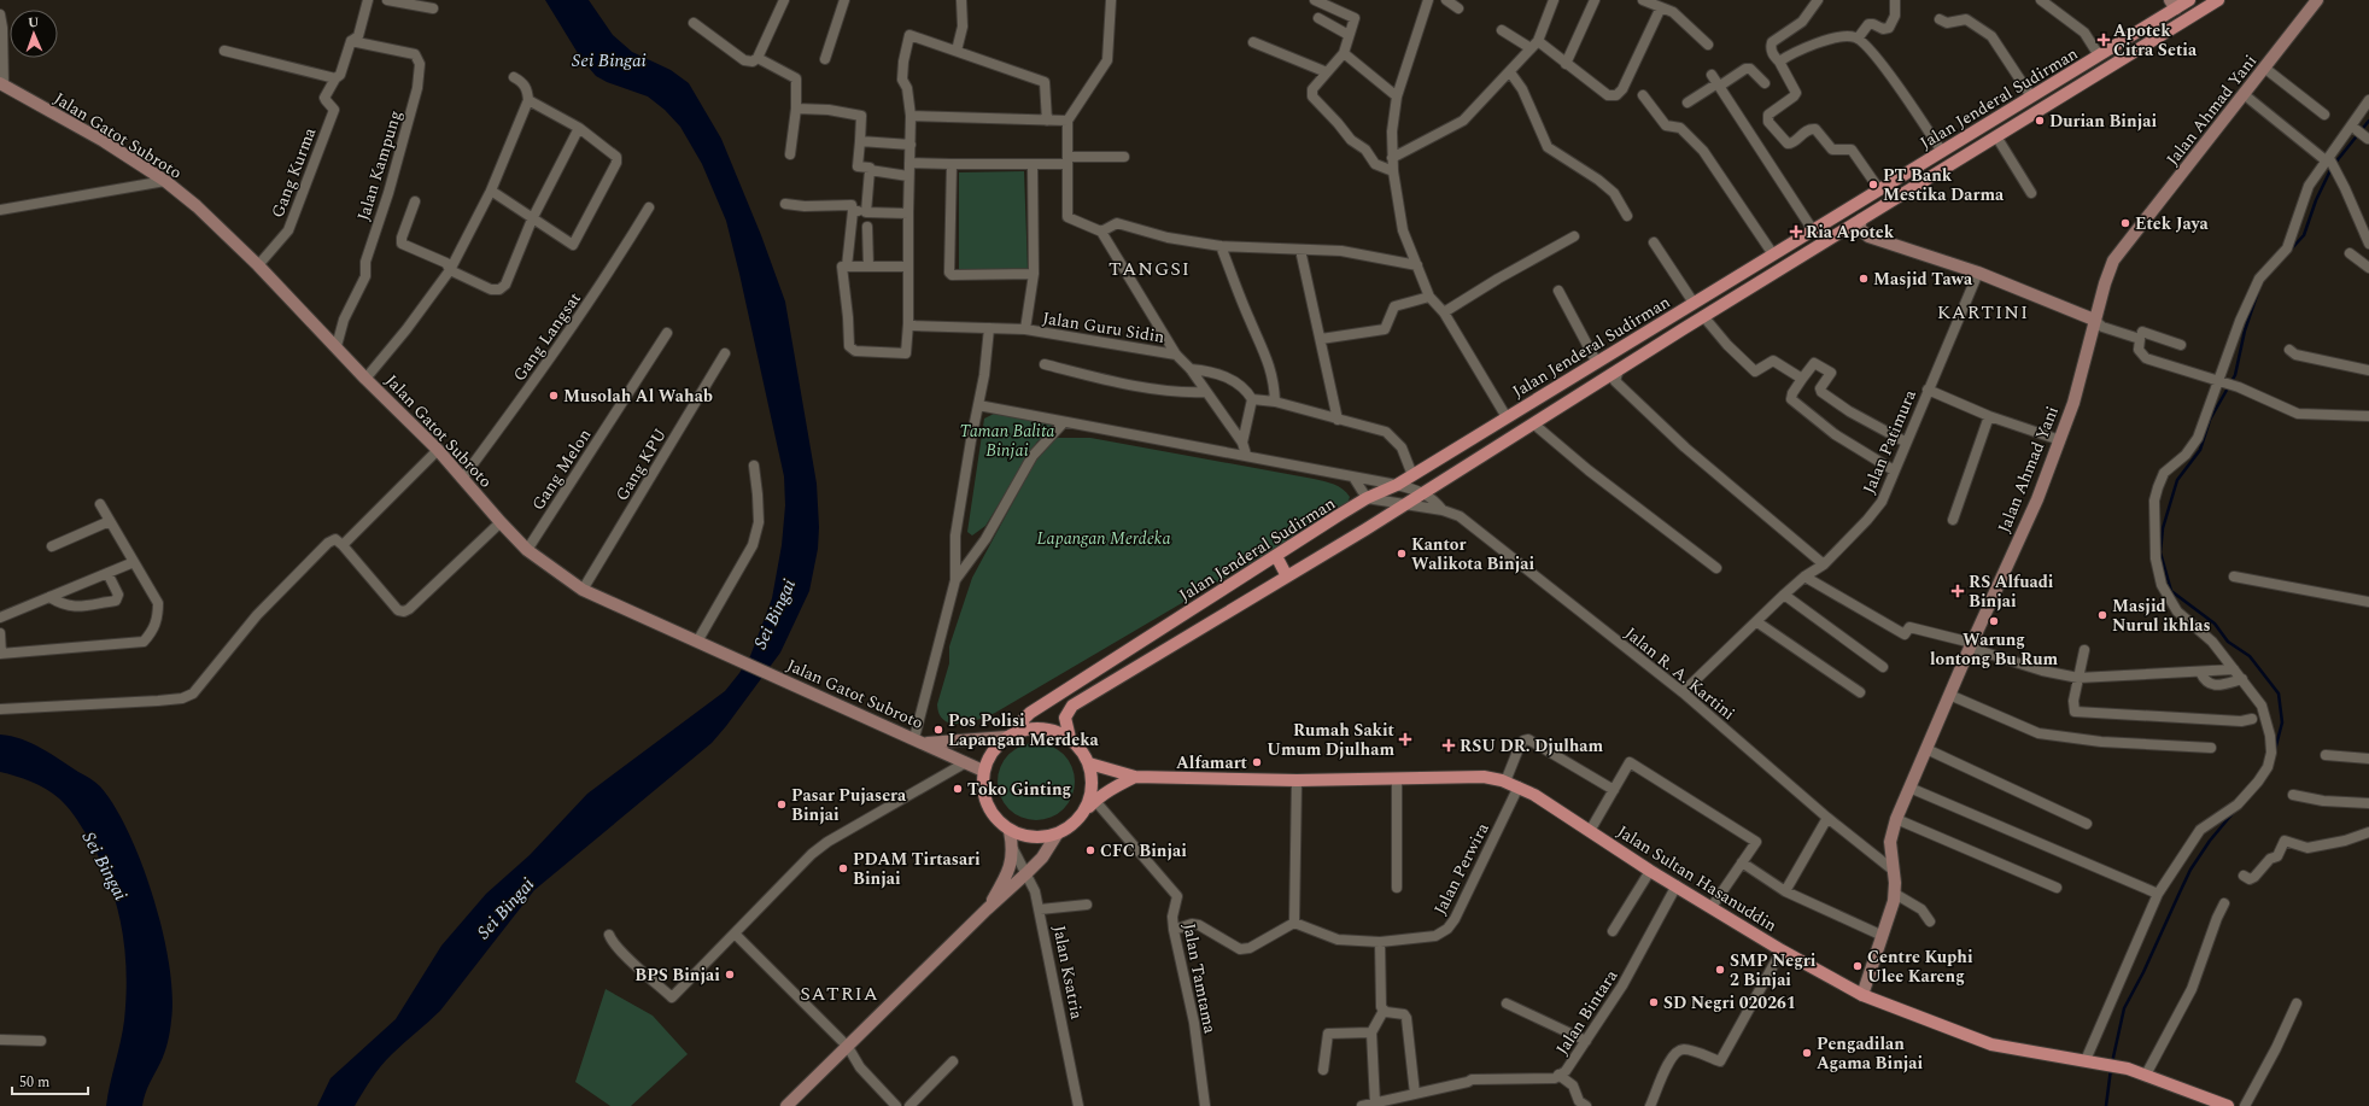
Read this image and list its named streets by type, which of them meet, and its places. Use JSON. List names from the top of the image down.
{
  "streets": {
    "main road": ["Jalan Jenderal Sudirman", "Jalan Sultan Hasanuddin"],
    "street": [
      "Jalan Ahmad Yani",
      "Jalan Gatot Subroto",
      "Jalan Kampung",
      "Gang Kurma",
      "Jalan Guru Sidin",
      "Gang Langsat",
      "Jalan Patimura",
      "Gang KPU",
      "Gang Melon",
      "Jalan R. A. Kartini",
      "Jalan Perwira",
      "Jalan Ksatria",
      "Jalan Tamtama",
      "Jalan Bintara"
    ]
  },
  "crossings": [
    ["Jalan Jenderal Sudirman", "Jalan Gatot Subroto"],
    ["Jalan Jenderal Sudirman", "Jalan R. A. Kartini"],
    ["Jalan Jenderal Sudirman", "Jalan Sultan Hasanuddin"],
    ["Jalan Ahmad Yani", "Jalan R. A. Kartini"],
    ["Jalan Ahmad Yani", "Jalan Sultan Hasanuddin"],
    ["Jalan Gatot Subroto", "Jalan Kampung"],
    ["Jalan Gatot Subroto", "Gang Kurma"],
    ["Jalan Gatot Subroto", "Gang Langsat"],
    ["Jalan Gatot Subroto", "Gang KPU"],
    ["Jalan Gatot Subroto", "Gang Melon"],
    ["Jalan Gatot Subroto", "Jalan Sultan Hasanuddin"],
    ["Jalan Patimura", "Jalan R. A. Kartini"],
    ["Jalan Perwira", "Jalan Sultan Hasanuddin"],
    ["Jalan Sultan Hasanuddin", "Jalan Bintara"]
  ],
  "districts": ["TANGSI", "KARTINI", "SATRIA"],
  "water": ["Sei Bingai"],
  "parks": ["Taman Balita Binjai", "Lapangan Merdeka"],
  "places": {
    "health": [
      "Apotek Citra Setia",
      "Ria Apotek",
      "RS Alfuadi Binjai",
      "Rumah Sakit Umum Djulham",
      "RSU DR. Djulham"
    ],
    "other": [
      "Durian Binjai",
      "PT Bank Mestika Darma",
      "Etek Jaya",
      "Masjid Tawa",
      "Musolah Al Wahab",
      "Kantor Walikota Binjai",
      "Masjid Nurul ikhlas",
      "Warung lontong Bu Rum",
      "Pos Polisi Lapangan Merdeka",
      "Alfamart",
      "Toko Ginting",
      "Pasar Pujasera Binjai",
      "CFC Binjai",
      "PDAM Tirtasari Binjai",
      "Centre Kuphi Ulee Kareng",
      "SMP Negri 2 Binjai",
      "BPS Binjai",
      "SD Negri 020261",
      "Pengadilan Agama Binjai"
    ]
  },
  "scale_bar": "50 m",
  "north": "top"
}
